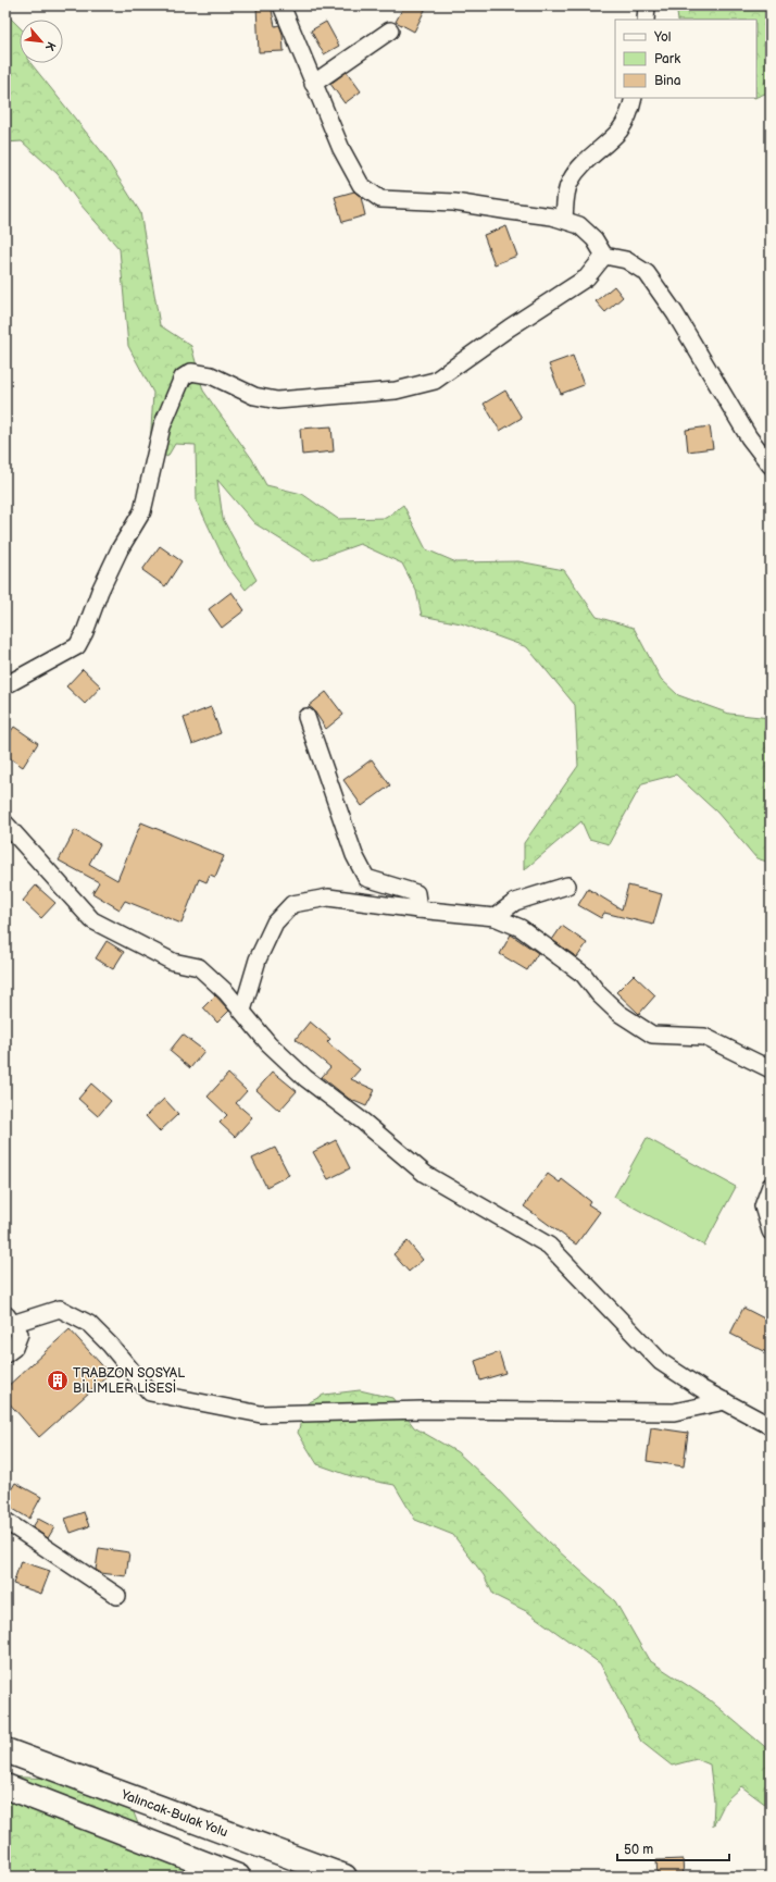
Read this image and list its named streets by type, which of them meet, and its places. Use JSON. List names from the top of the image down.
{
  "streets": {
    "main road": ["Yalıncak-Bulak Yolu"]
  },
  "places": {
    "building": ["TRABZON SOSYAL BİLİMLER LİSESİ"]
  },
  "legend": ["Yol", "Park", "Bina"],
  "scale_bar": "50 m",
  "north": "bottom right"
}
